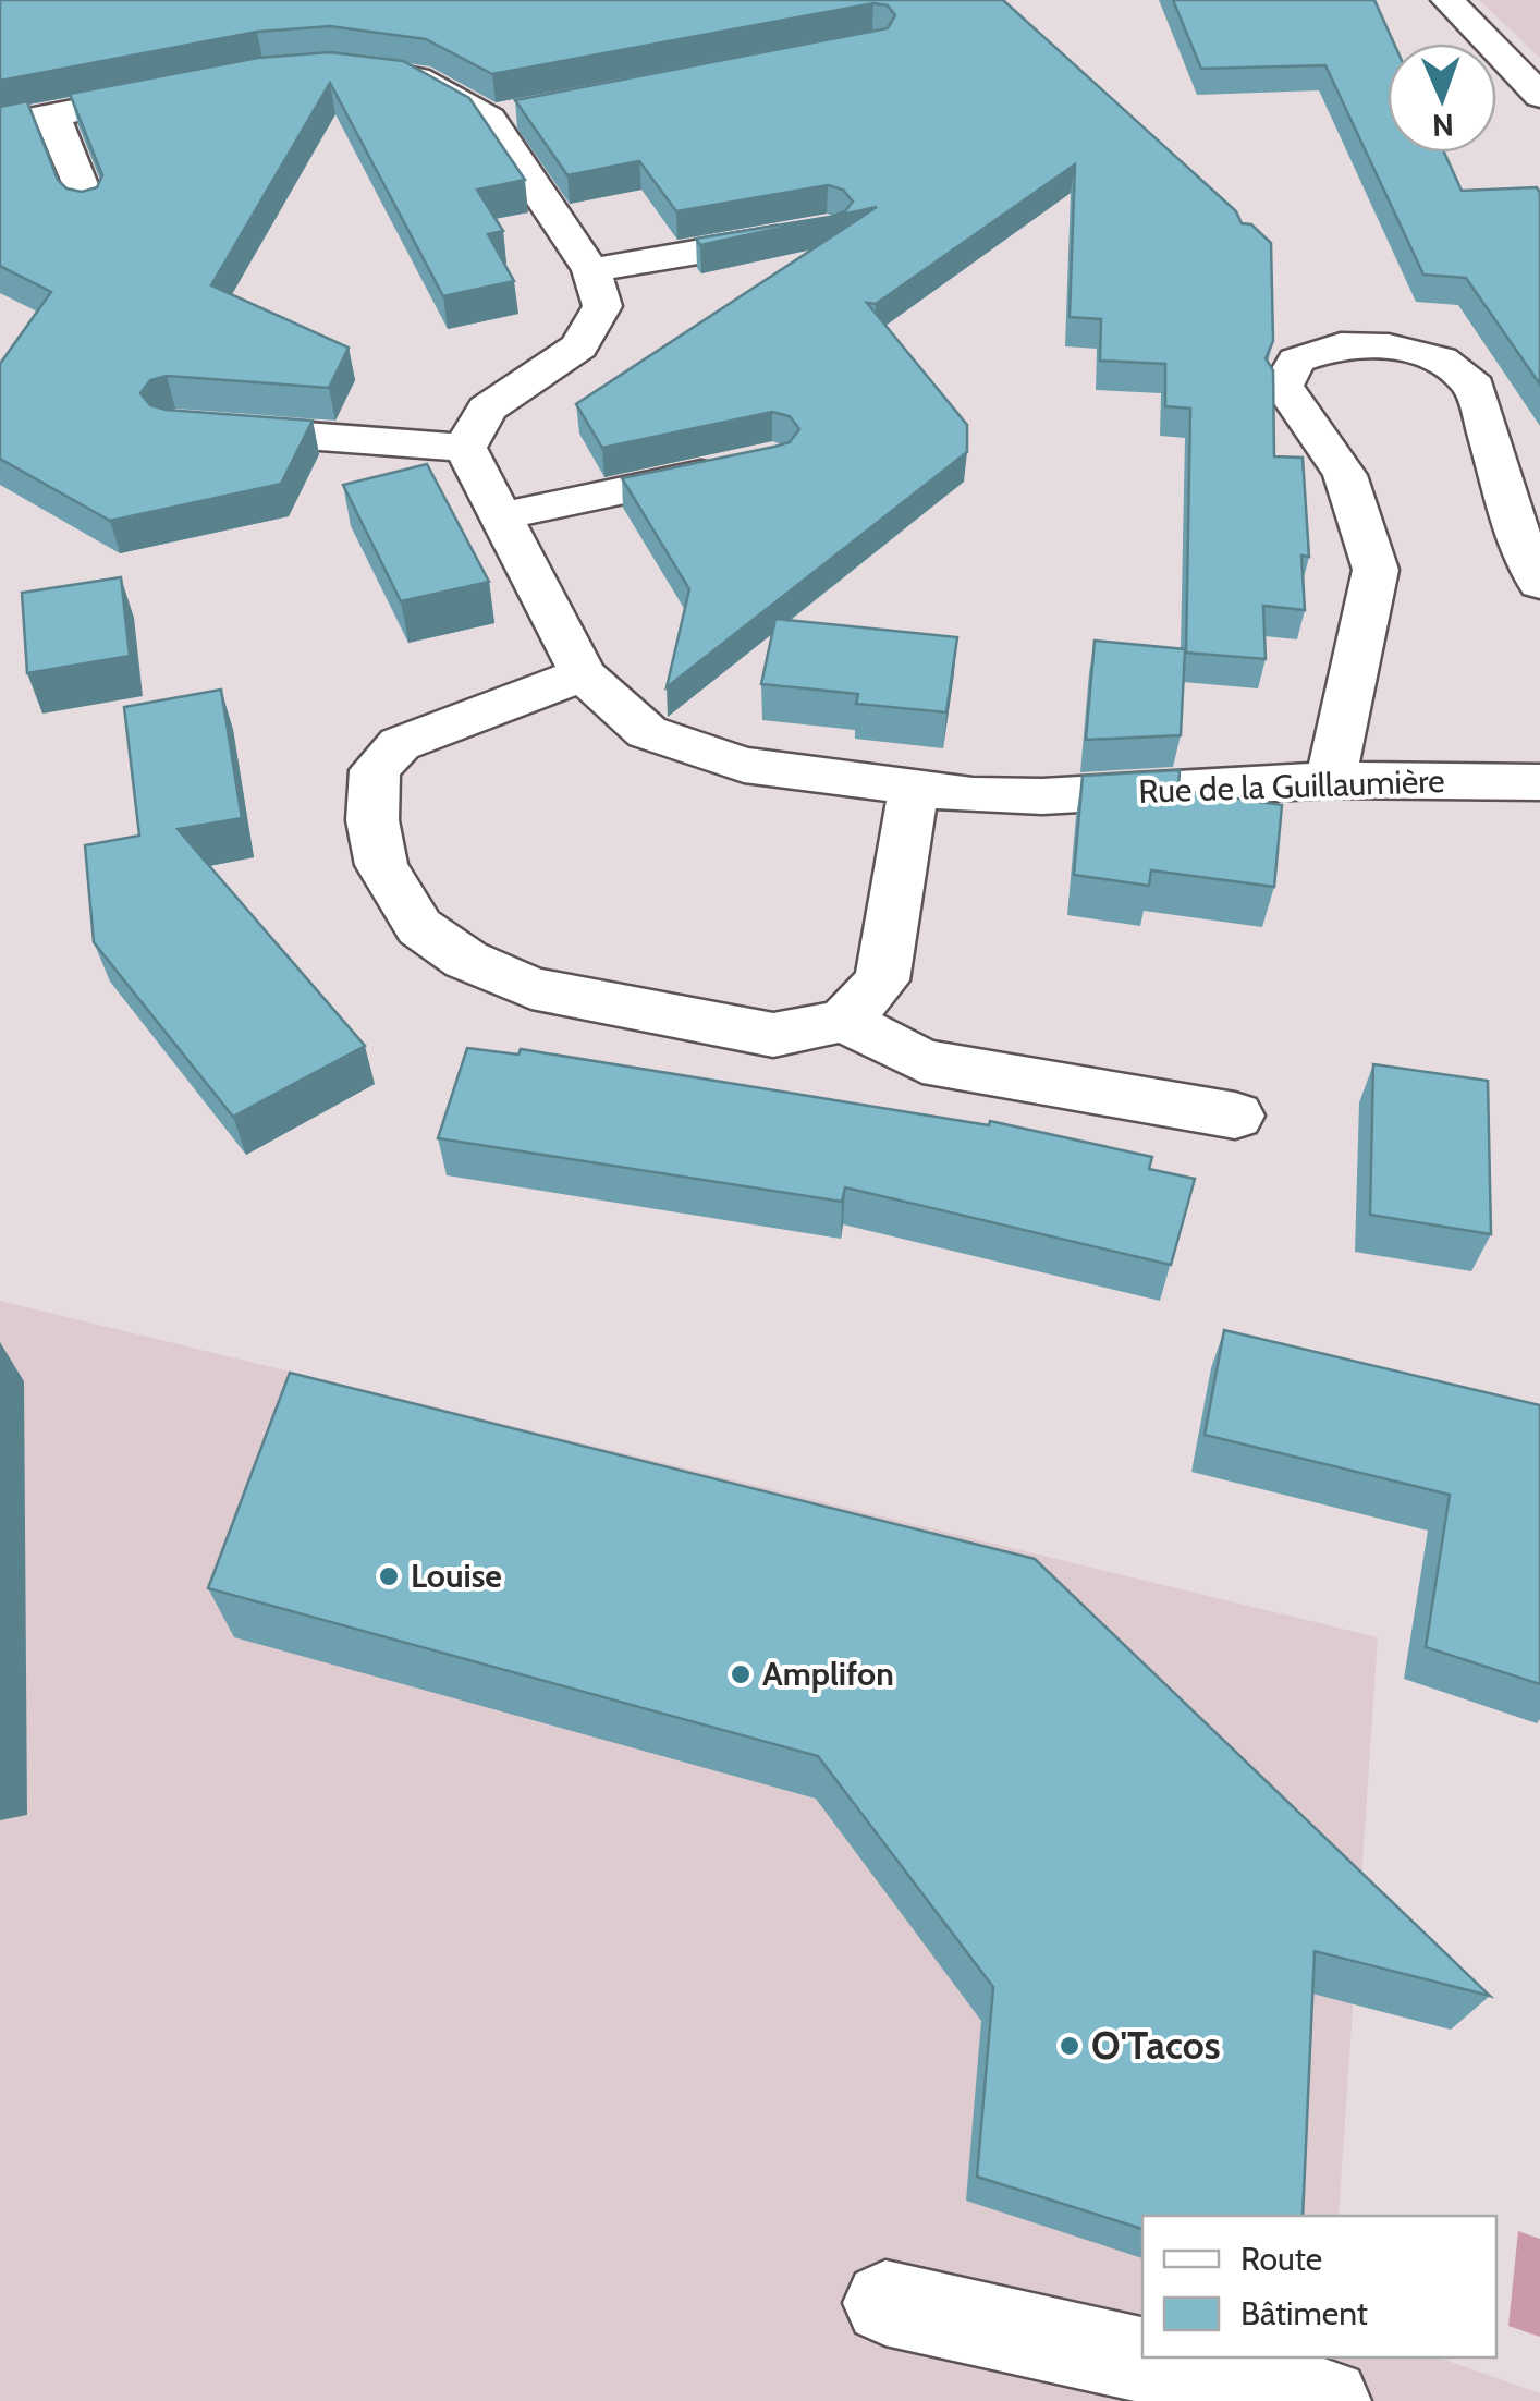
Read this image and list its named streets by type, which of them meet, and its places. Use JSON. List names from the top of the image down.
{
  "streets": {
    "street": ["Rue de la Guillaumière"]
  },
  "places": ["Louise", "Amplifon", "O'Tacos"],
  "legend": ["Route", "Bâtiment"],
  "north": "bottom"
}
